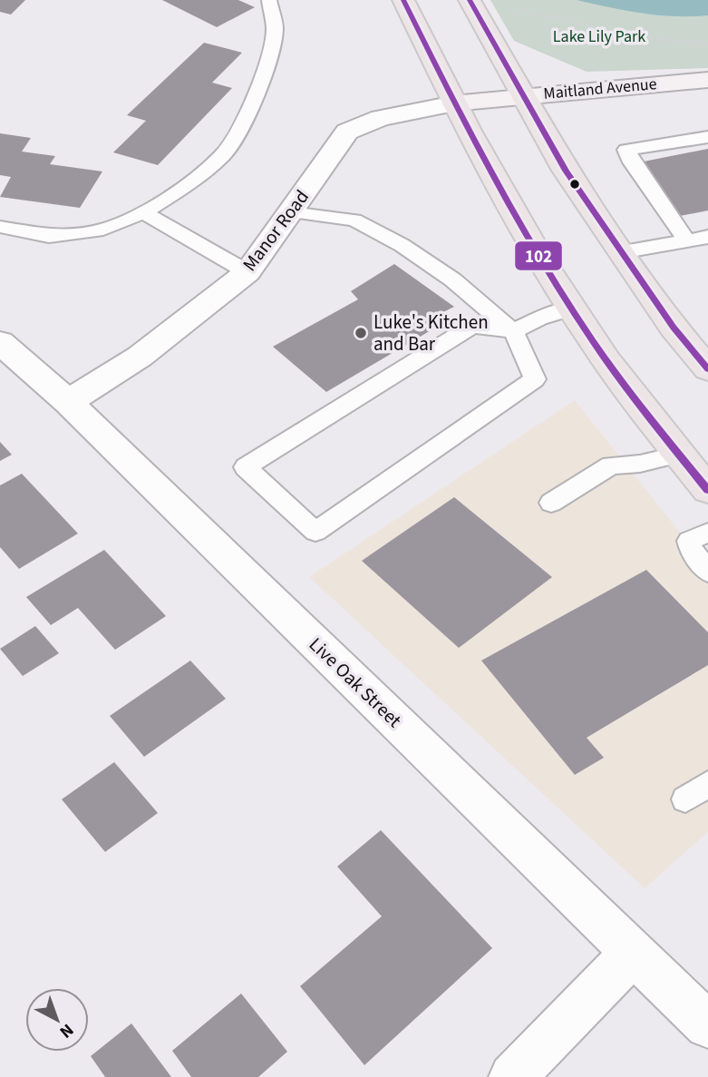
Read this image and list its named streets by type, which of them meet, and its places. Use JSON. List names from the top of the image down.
{
  "streets": {
    "main road": ["Maitland Avenue"],
    "street": ["Manor Road", "Live Oak Street"]
  },
  "crossings": [
    ["Maitland Avenue", "Manor Road"],
    ["Manor Road", "Live Oak Street"]
  ],
  "parks": ["Lake Lily Park"],
  "places": ["Luke's Kitchen and Bar"],
  "lines": ["transit line 102"],
  "north": "bottom right"
}
